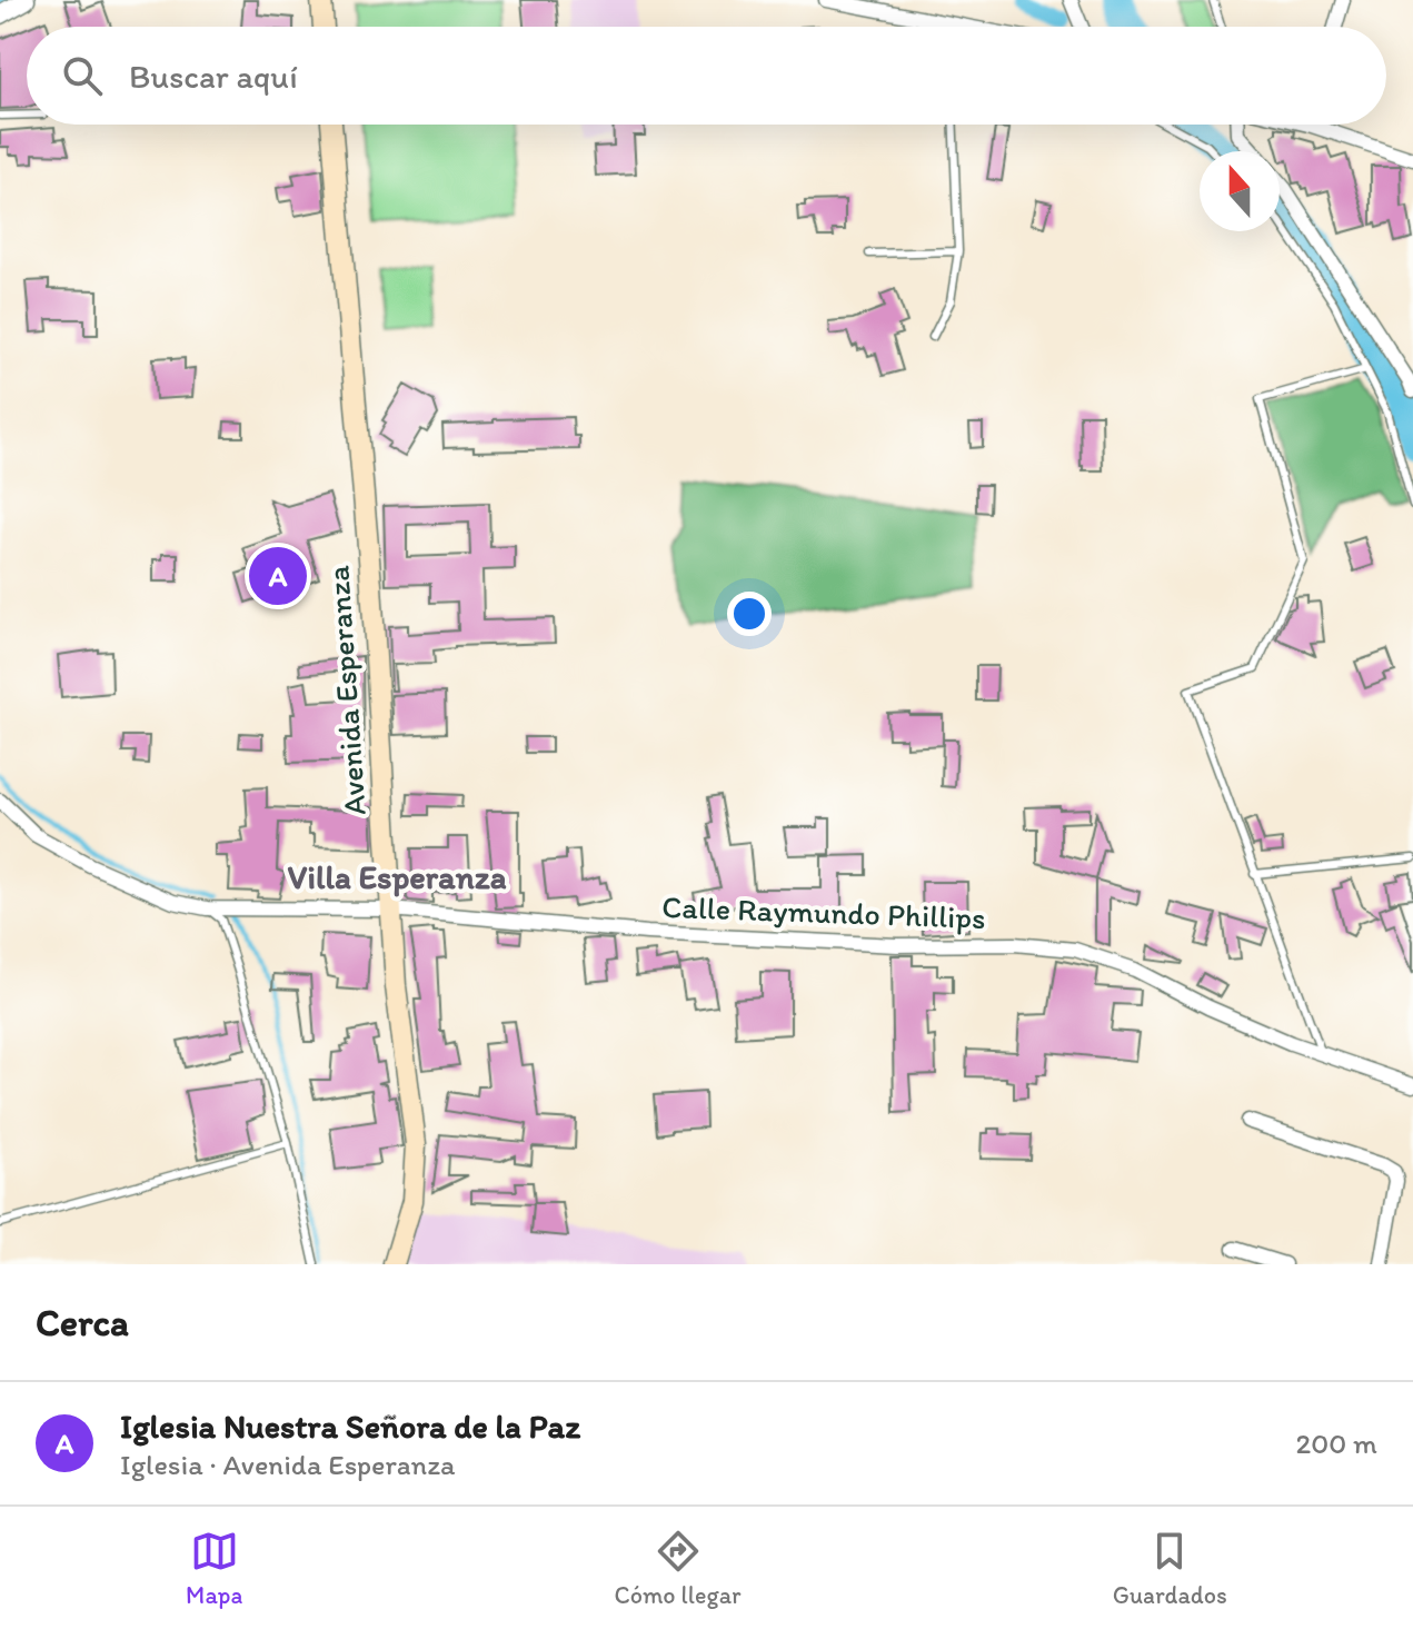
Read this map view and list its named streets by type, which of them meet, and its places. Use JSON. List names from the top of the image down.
{
  "streets": {
    "main road": ["Avenida Esperanza"],
    "street": ["Calle Raymundo Phillips"]
  },
  "crossings": [
    ["Avenida Esperanza", "Calle Raymundo Phillips"]
  ],
  "districts": ["Villa Esperanza"],
  "north": "top",
  "page": {
    "search": "Buscar aquí",
    "pins": "A",
    "heading": "Cerca",
    "list": [
      {
        "mark": "A",
        "name": "Iglesia Nuestra Señora de la Paz",
        "note": "Iglesia · Avenida Esperanza",
        "value": "200 m"
      }
    ],
    "nav": ["Mapa", "Cómo llegar", "Guardados"]
  }
}
